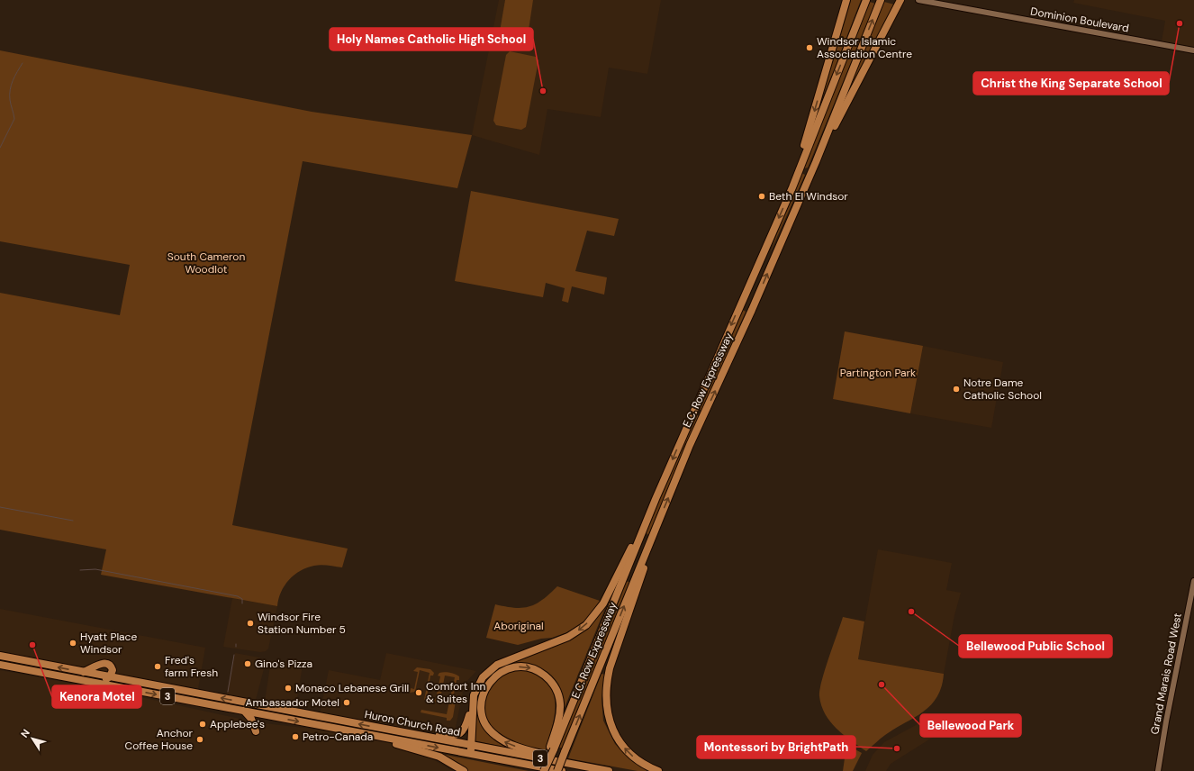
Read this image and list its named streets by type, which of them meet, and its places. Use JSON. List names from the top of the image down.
{
  "streets": {
    "highway": ["E.C. Row Expressway", "3", "Huron Church Road"],
    "street": ["Dominion Boulevard", "Grand Marais Road West"]
  },
  "crossings": [
    ["E.C. Row Expressway", "Huron Church Road"]
  ],
  "parks": ["South Cameron Woodlot", "Partington Park", "Aboriginal"],
  "places": [
    "Christ the King Separate School",
    "Windsor Islamic Association Centre",
    "Holy Names Catholic High School",
    "Beth El Windsor",
    "Notre Dame Catholic School",
    "Bellewood Public School",
    "Windsor Fire Station Number 5",
    "Hyatt Place Windsor",
    "Kenora Motel",
    "Gino's Pizza",
    "Fred's farm Fresh",
    "Bellewood Park",
    "Monaco Lebanese Grill",
    "Comfort Inn & Suites",
    "Ambassador Motel",
    "Applebee's",
    "Petro-Canada",
    "Anchor Coffee House",
    "Montessori by BrightPath"
  ],
  "north": "top left"
}
